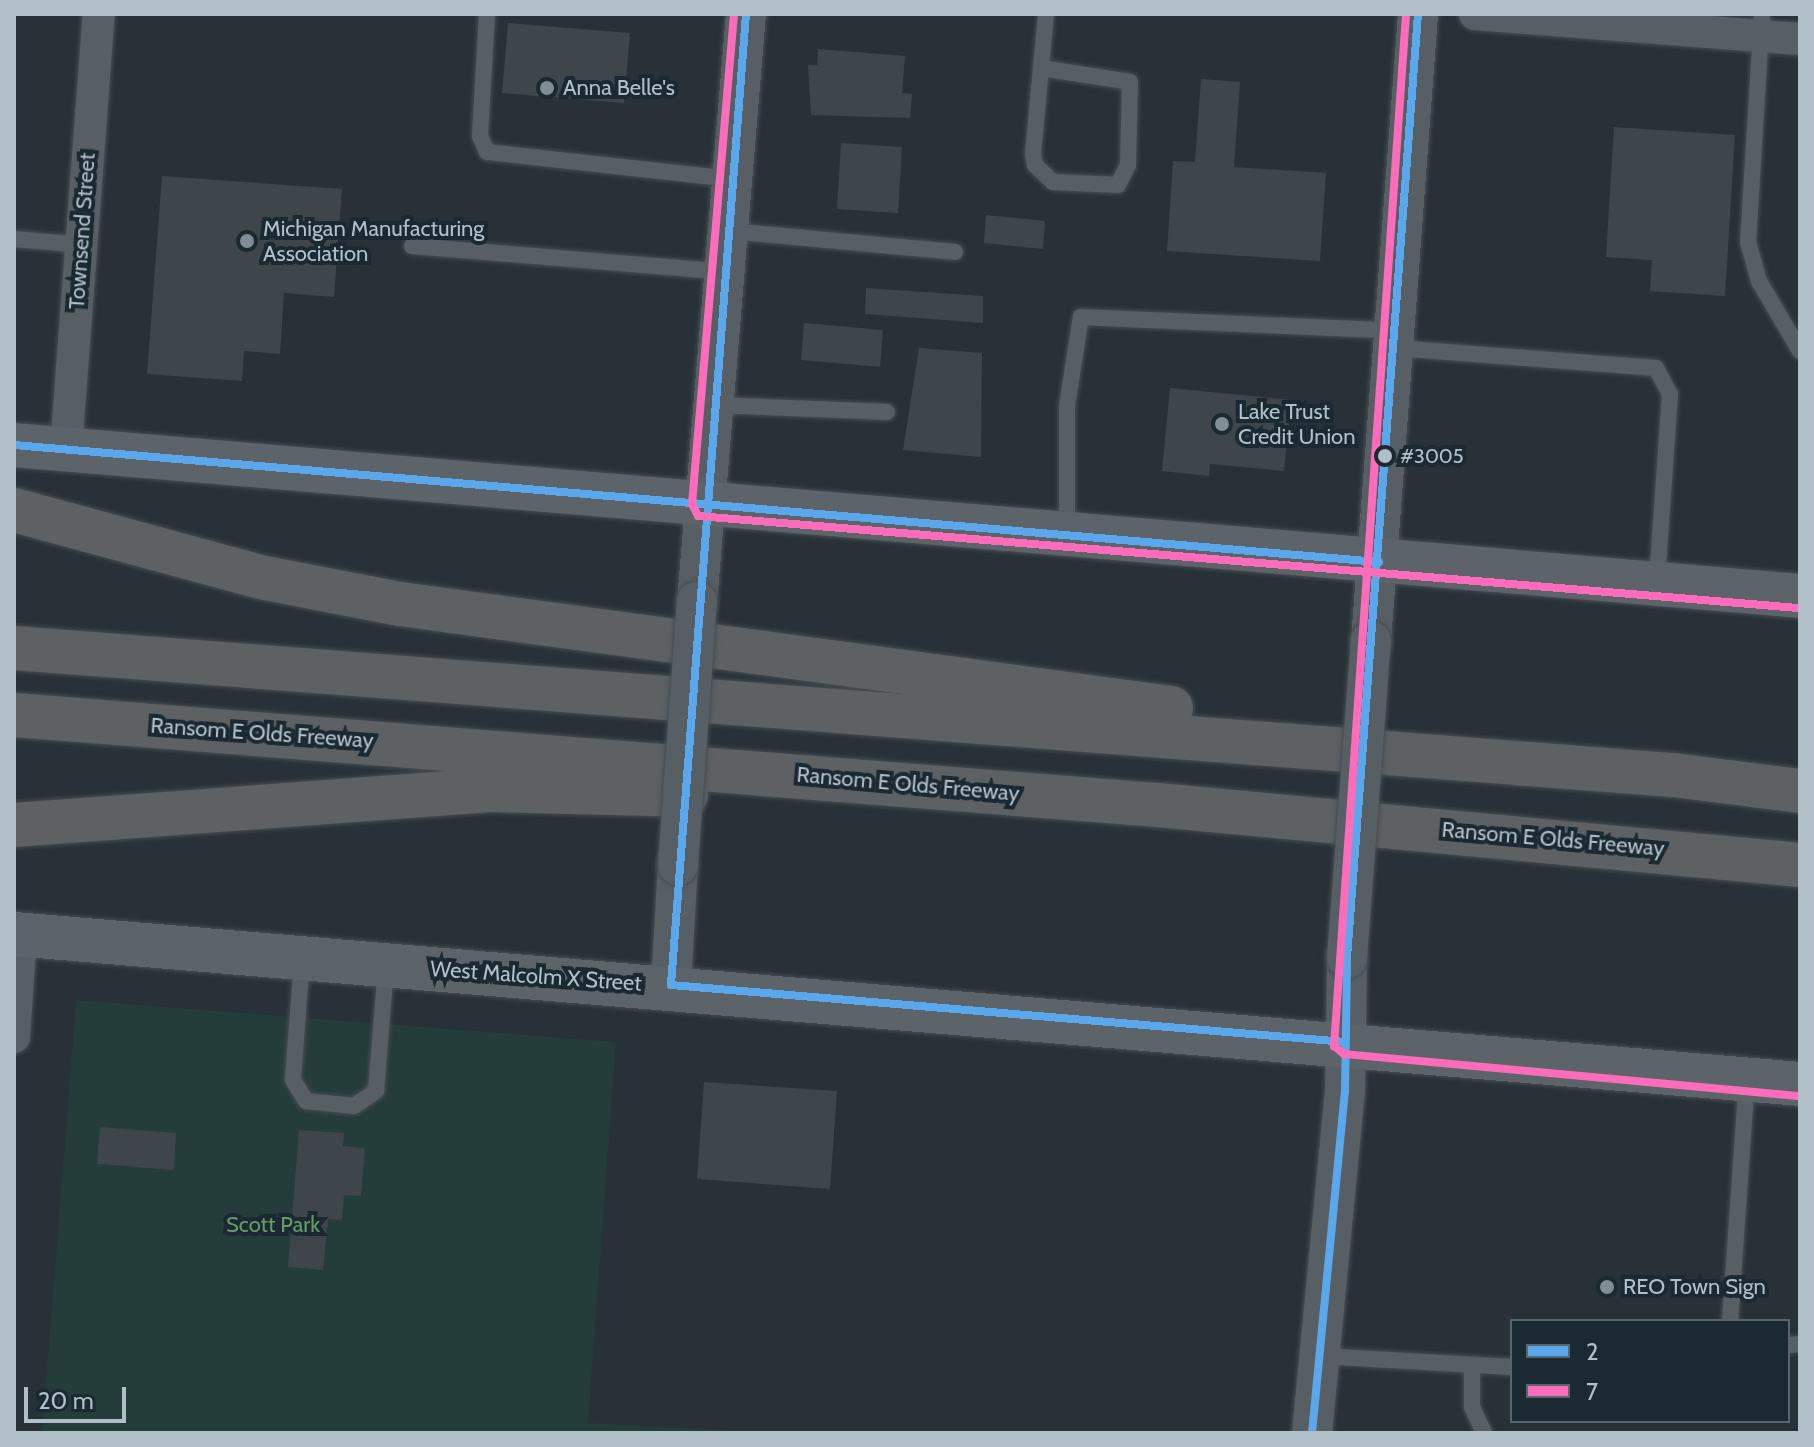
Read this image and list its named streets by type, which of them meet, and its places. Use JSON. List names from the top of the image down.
{
  "streets": {
    "highway": ["Ransom E Olds Freeway"],
    "main road": ["West Malcolm X Street"],
    "street": ["Townsend Street"]
  },
  "parks": ["Scott Park"],
  "places": [
    "Anna Belle's",
    "Michigan Manufacturing Association",
    "Lake Trust Credit Union",
    "#3005",
    "REO Town Sign"
  ],
  "lines": ["transit line 2", "transit line 7"],
  "legend": ["2", "7"],
  "scale_bar": "20 m"
}
